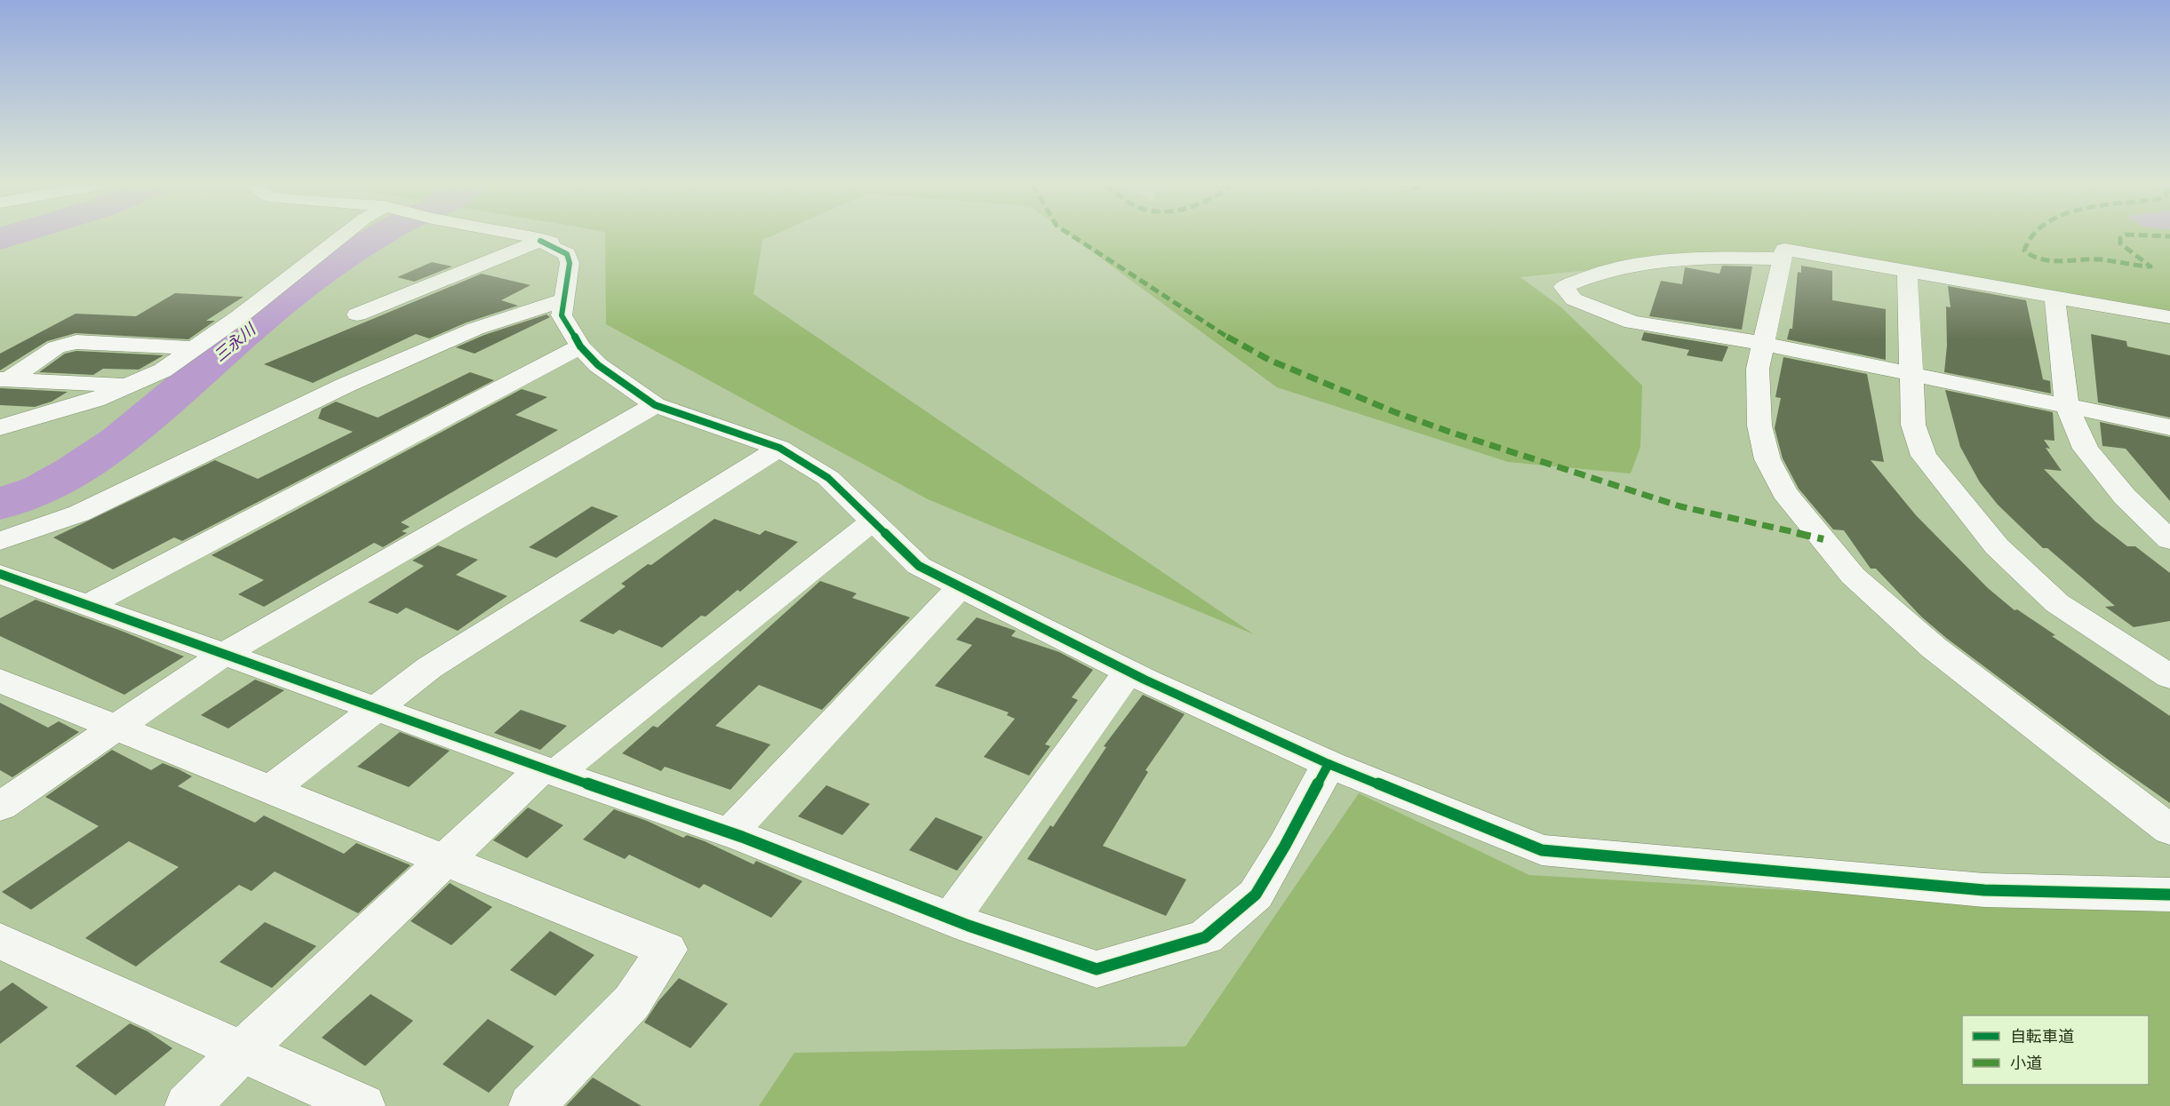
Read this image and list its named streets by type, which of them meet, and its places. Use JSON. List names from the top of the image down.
{
  "water": ["三永川"],
  "legend": ["自転車道", "小道"]
}
